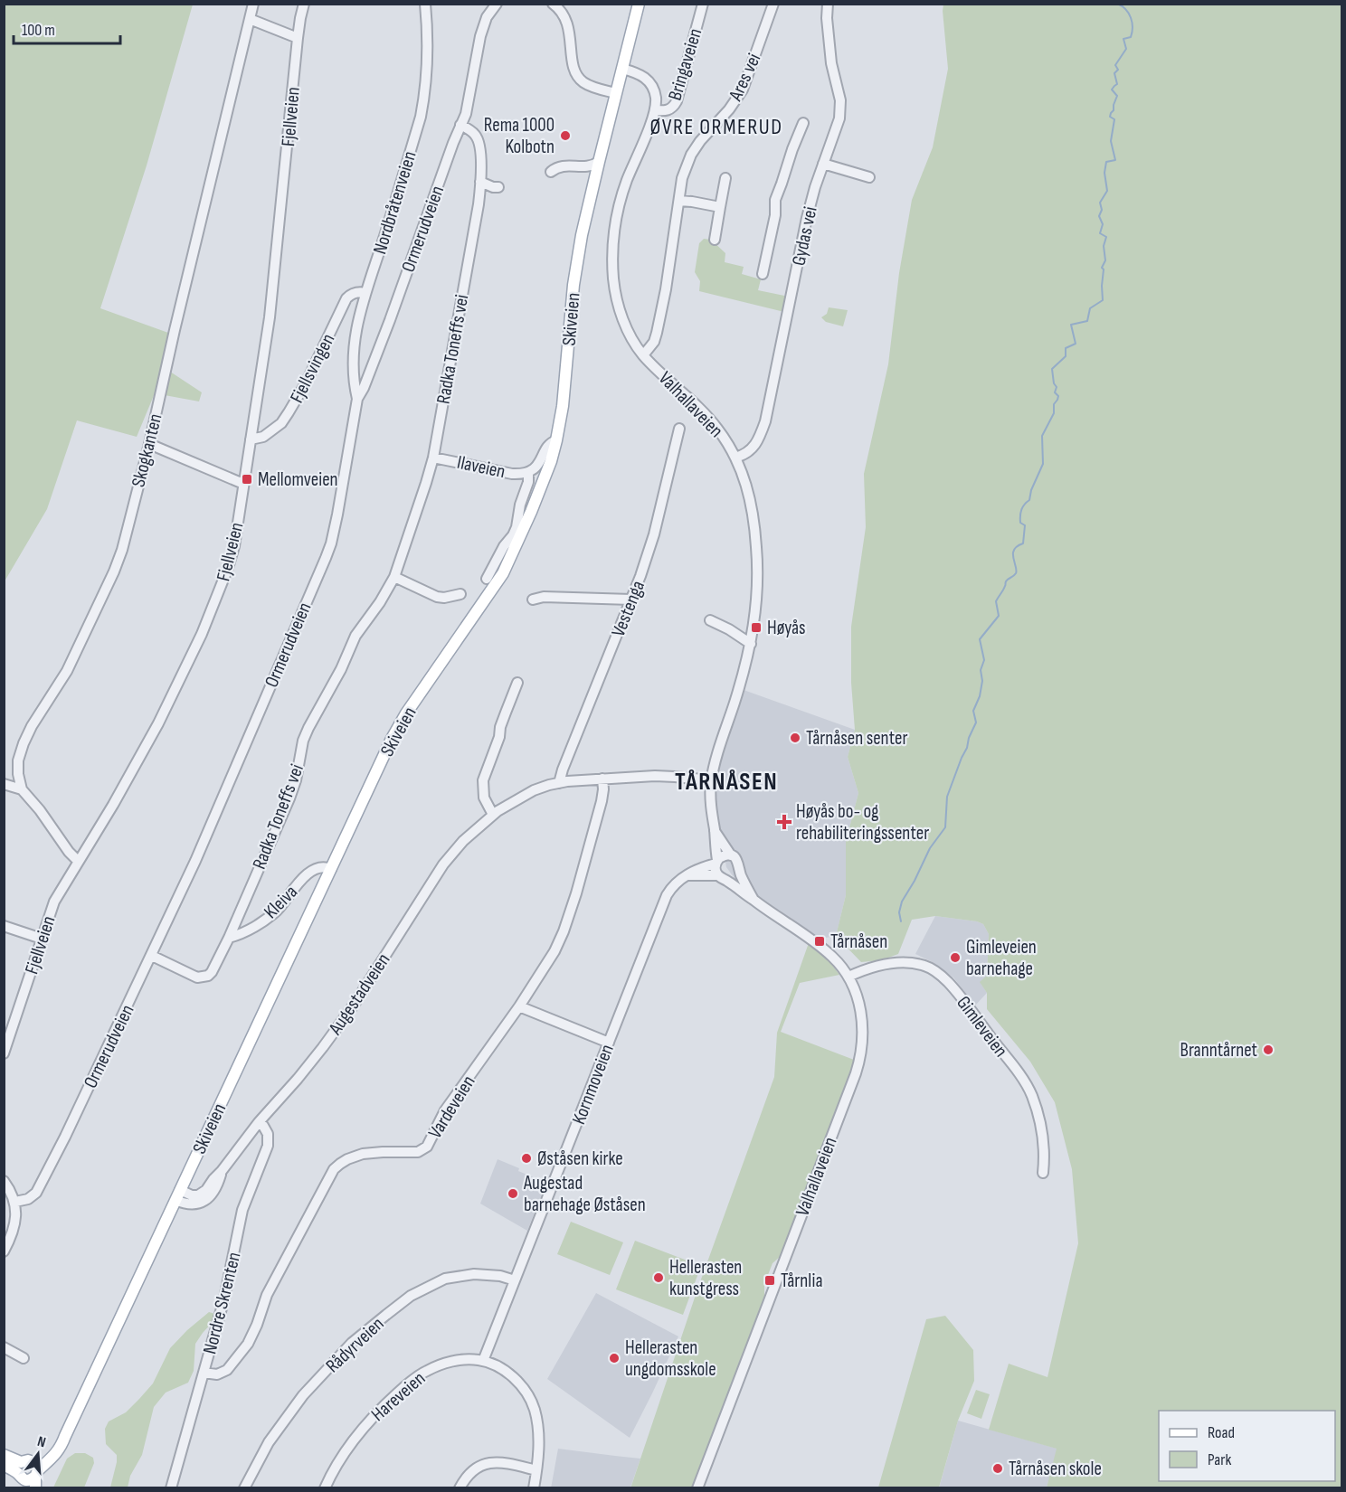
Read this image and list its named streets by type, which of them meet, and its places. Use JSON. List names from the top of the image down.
{
  "streets": {
    "main road": ["Skiveien"],
    "street": [
      "Bringaveien",
      "Ares vei",
      "Fjellveien",
      "Nordbråtenveien",
      "Ormerudveien",
      "Gydas vei",
      "Radka Toneffs vei",
      "Fjellsvingen",
      "Valhallaveien",
      "Skogkanten",
      "Ilaveien",
      "Vestenga",
      "Kleiva",
      "Augestadveien",
      "Gimleveien",
      "Kornmoveien",
      "Vardeveien",
      "Nordre Skrenten",
      "Rådyrveien",
      "Hareveien"
    ]
  },
  "crossings": [
    ["Bringaveien", "Valhallaveien"],
    ["Ares vei", "Valhallaveien"],
    ["Fjellveien", "Fjellsvingen"],
    ["Nordbråtenveien", "Ormerudveien"],
    ["Nordbråtenveien", "Fjellsvingen"],
    ["Ormerudveien", "Radka Toneffs vei"],
    ["Gydas vei", "Valhallaveien"],
    ["Skiveien", "Valhallaveien"],
    ["Skiveien", "Ilaveien"],
    ["Skiveien", "Kleiva"],
    ["Skiveien", "Augestadveien"],
    ["Radka Toneffs vei", "Ilaveien"],
    ["Radka Toneffs vei", "Kleiva"],
    ["Valhallaveien", "Augestadveien"],
    ["Valhallaveien", "Gimleveien"],
    ["Valhallaveien", "Kornmoveien"],
    ["Vestenga", "Augestadveien"],
    ["Augestadveien", "Vardeveien"],
    ["Augestadveien", "Nordre Skrenten"],
    ["Kornmoveien", "Rådyrveien"],
    ["Kornmoveien", "Hareveien"],
    ["Vardeveien", "Nordre Skrenten"]
  ],
  "districts": ["ØVRE ORMERUD", "TÅRNÅSEN"],
  "places": {
    "other": [
      "Rema 1000 Kolbotn",
      "Tårnåsen senter",
      "Gimleveien barnehage",
      "Branntårnet",
      "Øståsen kirke",
      "Augestad barnehage Øståsen",
      "Hellerasten kunstgress",
      "Hellerasten ungdomsskole",
      "Tårnåsen skole"
    ],
    "transit": [
      "Mellomveien",
      "Høyås",
      "Tårnåsen",
      "Tårnlia"
    ],
    "health": ["Høyås bo- og rehabiliteringssenter"]
  },
  "legend": ["Road", "Park"],
  "scale_bar": "100 m",
  "north": "top"
}
